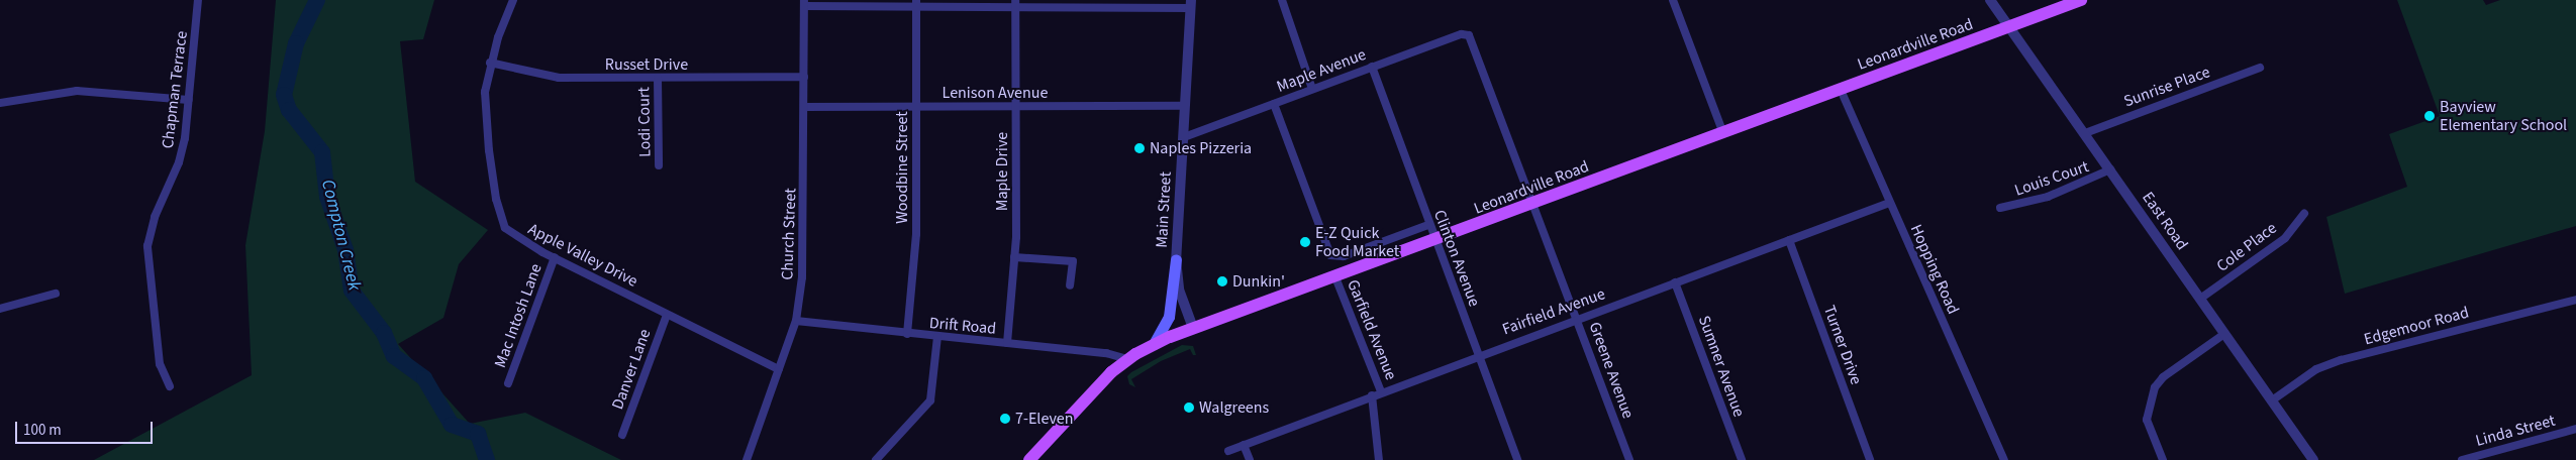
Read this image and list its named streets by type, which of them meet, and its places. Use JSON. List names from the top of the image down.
{
  "streets": {
    "main road": ["Leonardville Road"],
    "street": [
      "Russet Drive",
      "Maple Avenue",
      "Sunrise Place",
      "Chapman Terrace",
      "Lenison Avenue",
      "Lodi Court",
      "Woodbine Street",
      "Maple Drive",
      "Louis Court",
      "Main Street",
      "East Road",
      "Church Street",
      "Cole Place",
      "Apple Valley Drive",
      "Clinton Avenue",
      "Hopping Road",
      "Fairfield Avenue",
      "Mac Intosh Lane",
      "Drift Road",
      "Edgemoor Road",
      "Garfield Avenue",
      "Turner Drive",
      "Sumner Avenue",
      "Danver Lane",
      "Greene Avenue",
      "Linda Street"
    ]
  },
  "crossings": [
    ["Leonardville Road", "Main Street"],
    ["Leonardville Road", "East Road"],
    ["Leonardville Road", "Clinton Avenue"],
    ["Leonardville Road", "Hopping Road"],
    ["Leonardville Road", "Drift Road"],
    ["Leonardville Road", "Garfield Avenue"],
    ["Leonardville Road", "Greene Avenue"],
    ["Russet Drive", "Lodi Court"],
    ["Russet Drive", "Church Street"],
    ["Russet Drive", "Apple Valley Drive"],
    ["Maple Avenue", "Main Street"],
    ["Maple Avenue", "Clinton Avenue"],
    ["Maple Avenue", "Greene Avenue"],
    ["Sunrise Place", "East Road"],
    ["Lenison Avenue", "Woodbine Street"],
    ["Lenison Avenue", "Maple Drive"],
    ["Lenison Avenue", "Main Street"],
    ["Lenison Avenue", "Church Street"],
    ["Woodbine Street", "Drift Road"],
    ["Maple Drive", "Drift Road"],
    ["Louis Court", "East Road"],
    ["East Road", "Cole Place"],
    ["East Road", "Edgemoor Road"],
    ["Church Street", "Apple Valley Drive"],
    ["Church Street", "Drift Road"],
    ["Apple Valley Drive", "Mac Intosh Lane"],
    ["Apple Valley Drive", "Danver Lane"],
    ["Clinton Avenue", "Fairfield Avenue"],
    ["Hopping Road", "Fairfield Avenue"],
    ["Fairfield Avenue", "Garfield Avenue"],
    ["Fairfield Avenue", "Turner Drive"],
    ["Fairfield Avenue", "Sumner Avenue"],
    ["Fairfield Avenue", "Greene Avenue"]
  ],
  "water": ["Compton Creek"],
  "places": [
    "Bayview Elementary School",
    "Naples Pizzeria",
    "E-Z Quick Food Market",
    "Dunkin'",
    "Walgreens",
    "7-Eleven"
  ],
  "scale_bar": "100 m"
}
